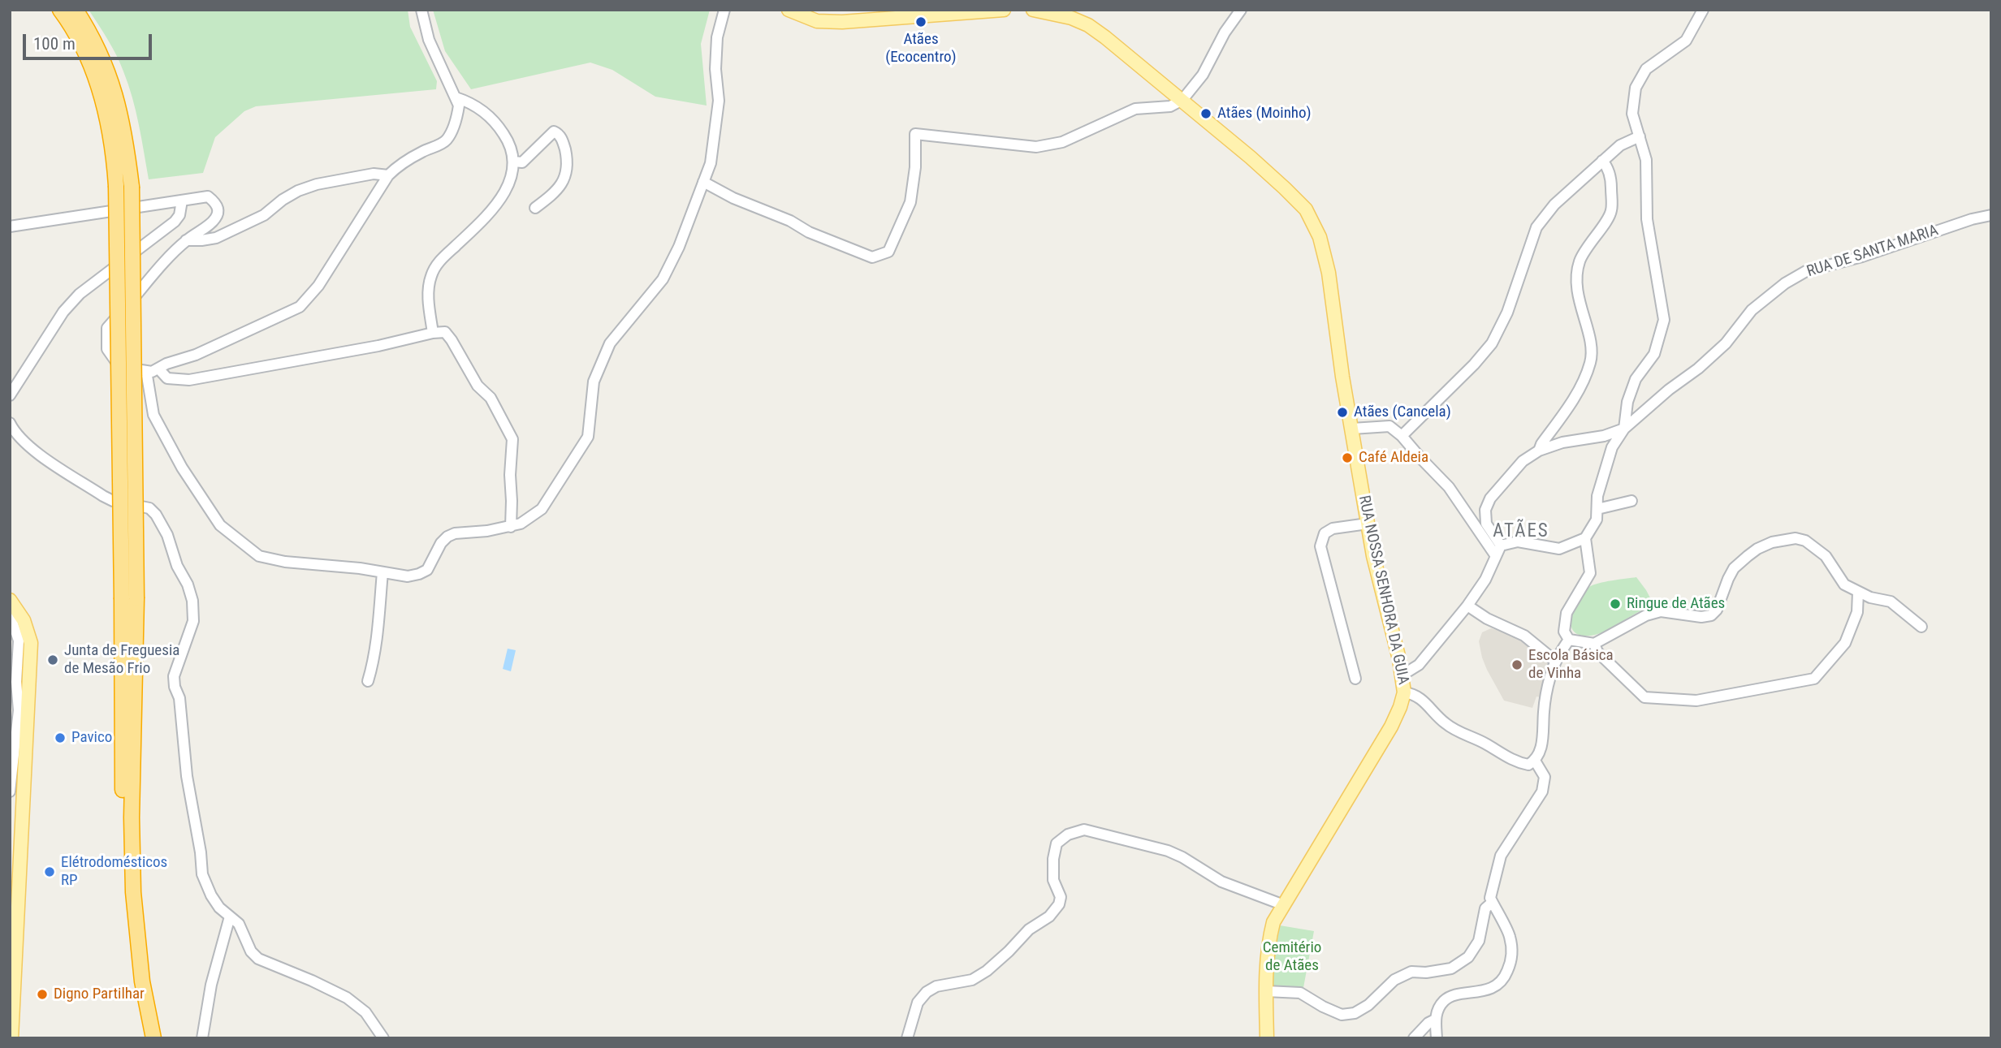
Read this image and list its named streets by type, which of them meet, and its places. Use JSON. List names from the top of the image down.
{
  "streets": {
    "main road": ["RUA NOSSA SENHORA DA GUIA"],
    "street": ["RUA DE SANTA MARIA"]
  },
  "districts": ["ATÃES"],
  "parks": ["Cemitério de Atães"],
  "places": [
    "Atães (Ecocentro)",
    "Atães (Moinho)",
    "Atães (Cancela)",
    "Café Aldeia",
    "Ringue de Atães",
    "Junta de Freguesia de Mesão Frio",
    "Escola Básica de Vinha",
    "Pavico",
    "Elétrodomésticos RP",
    "Digno Partilhar"
  ],
  "scale_bar": "100 m"
}
